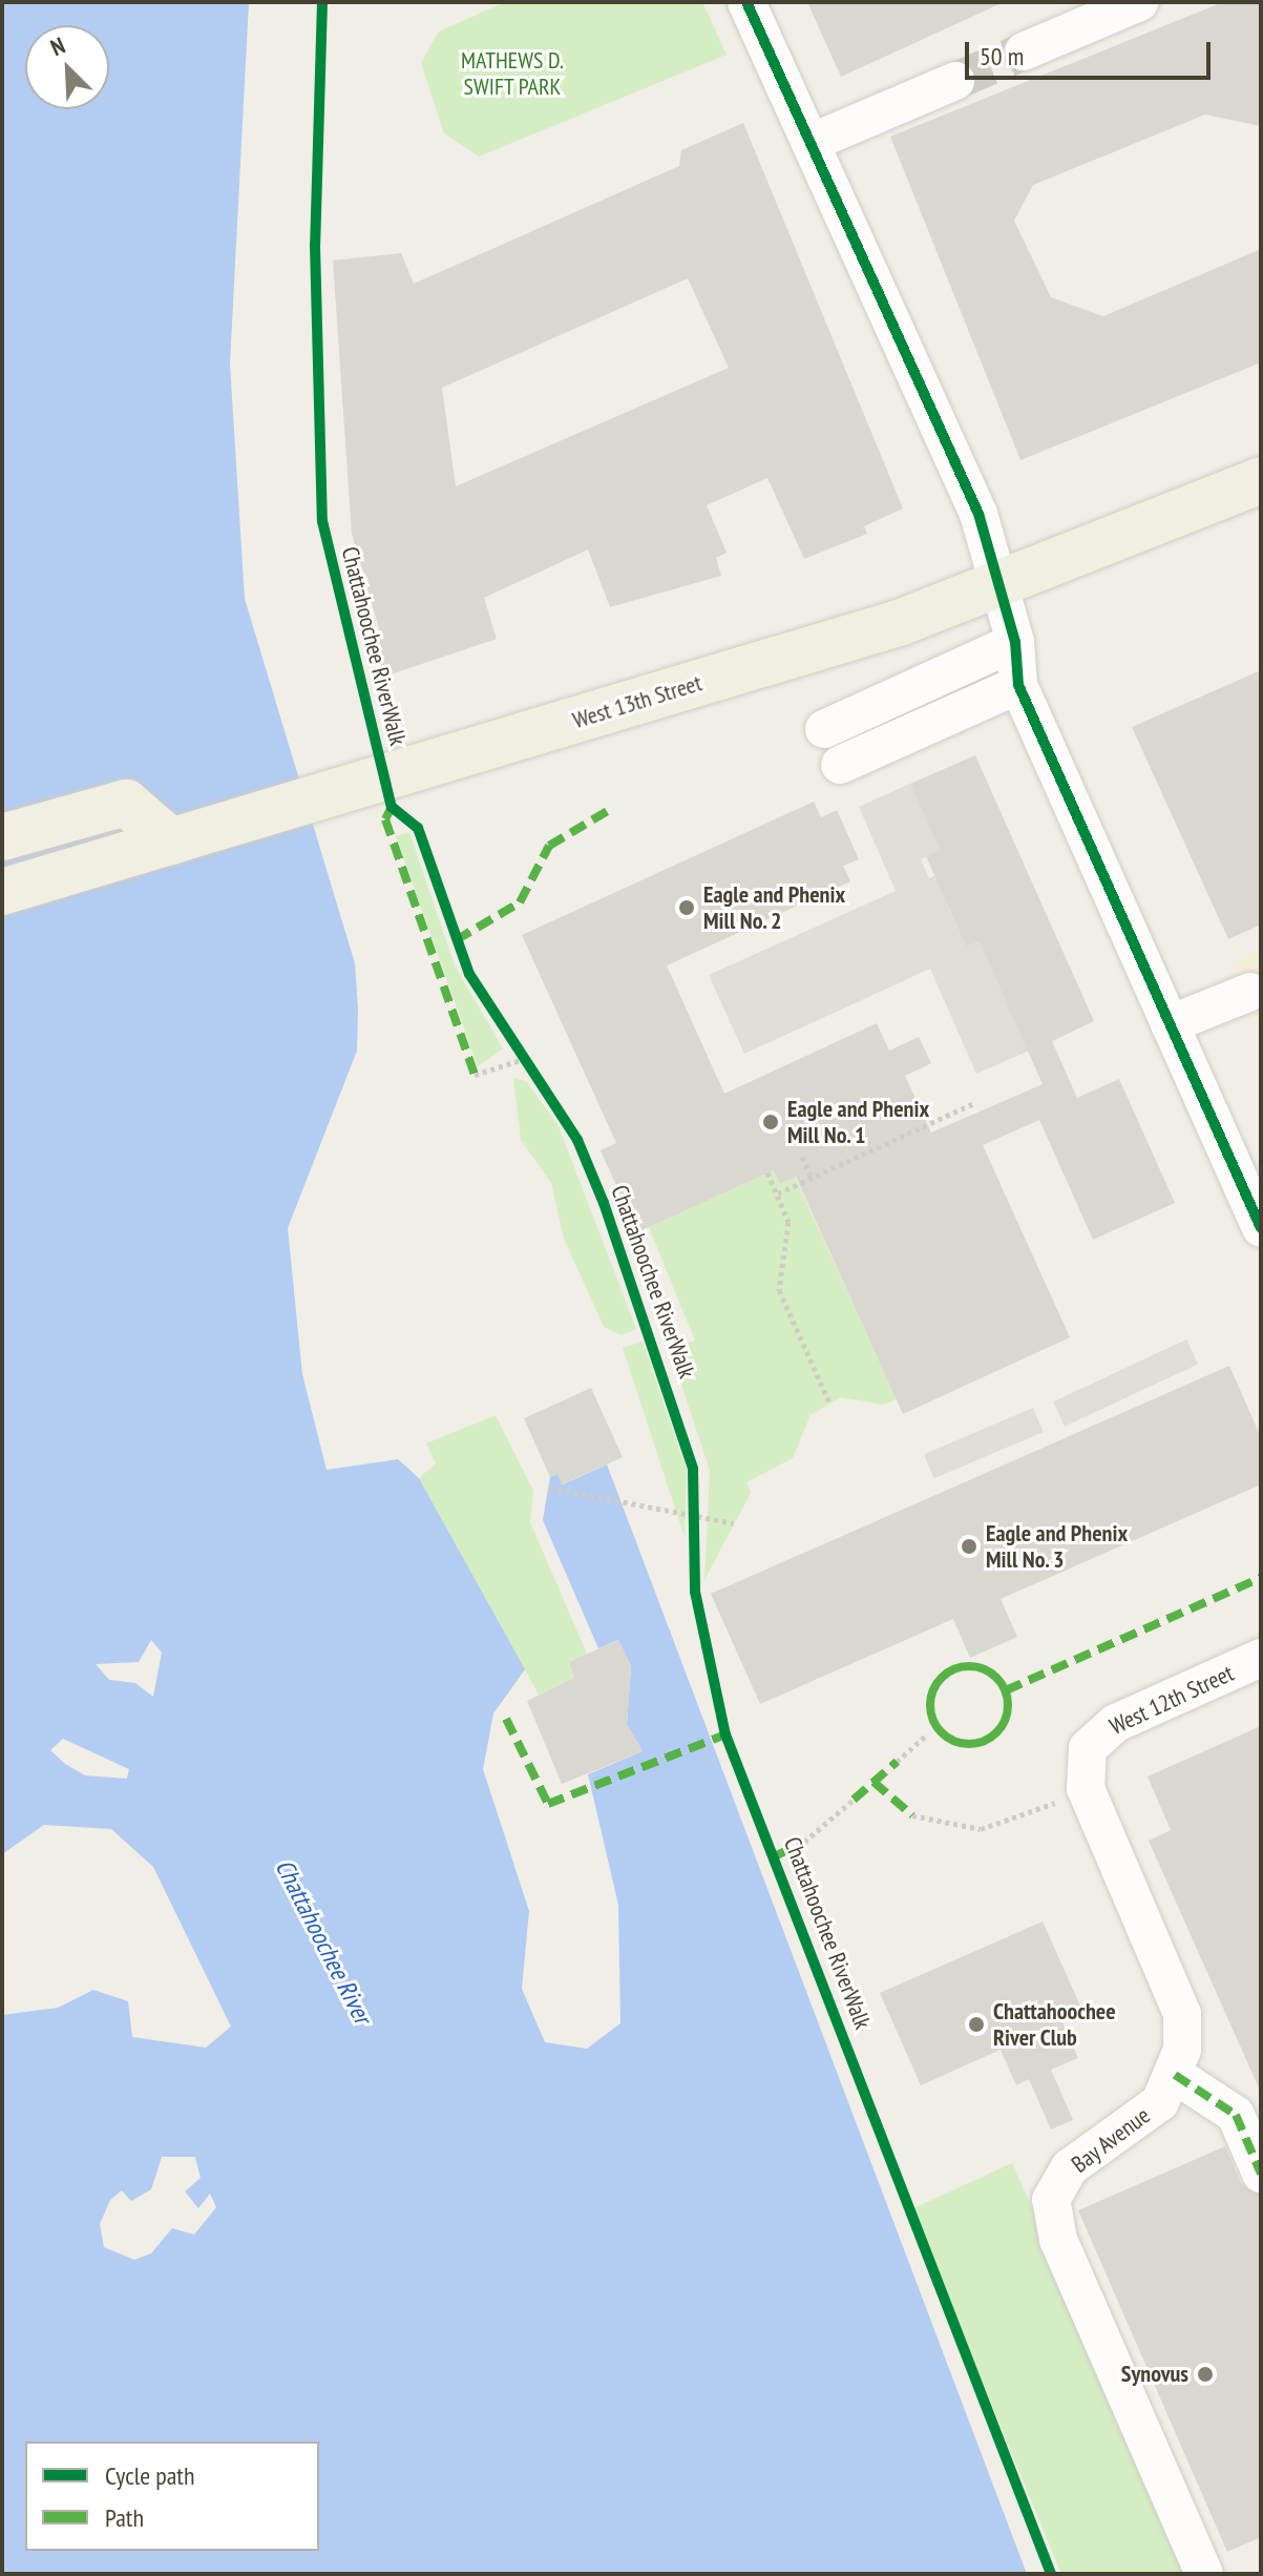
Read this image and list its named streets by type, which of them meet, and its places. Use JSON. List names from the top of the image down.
{
  "streets": {
    "main road": ["West 13th Street"],
    "street": ["West 12th Street", "Bay Avenue"],
    "cycle path": ["Chattahoochee RiverWalk"]
  },
  "crossings": [
    ["West 12th Street", "Bay Avenue"]
  ],
  "water": ["Chattahoochee River"],
  "parks": ["MATHEWS D. SWIFT PARK"],
  "places": [
    "Eagle and Phenix Mill No. 2",
    "Eagle and Phenix Mill No. 1",
    "Eagle and Phenix Mill No. 3",
    "Chattahoochee River Club",
    "Synovus"
  ],
  "legend": ["Cycle path", "Path"],
  "scale_bar": "50 m",
  "north": "top left"
}
